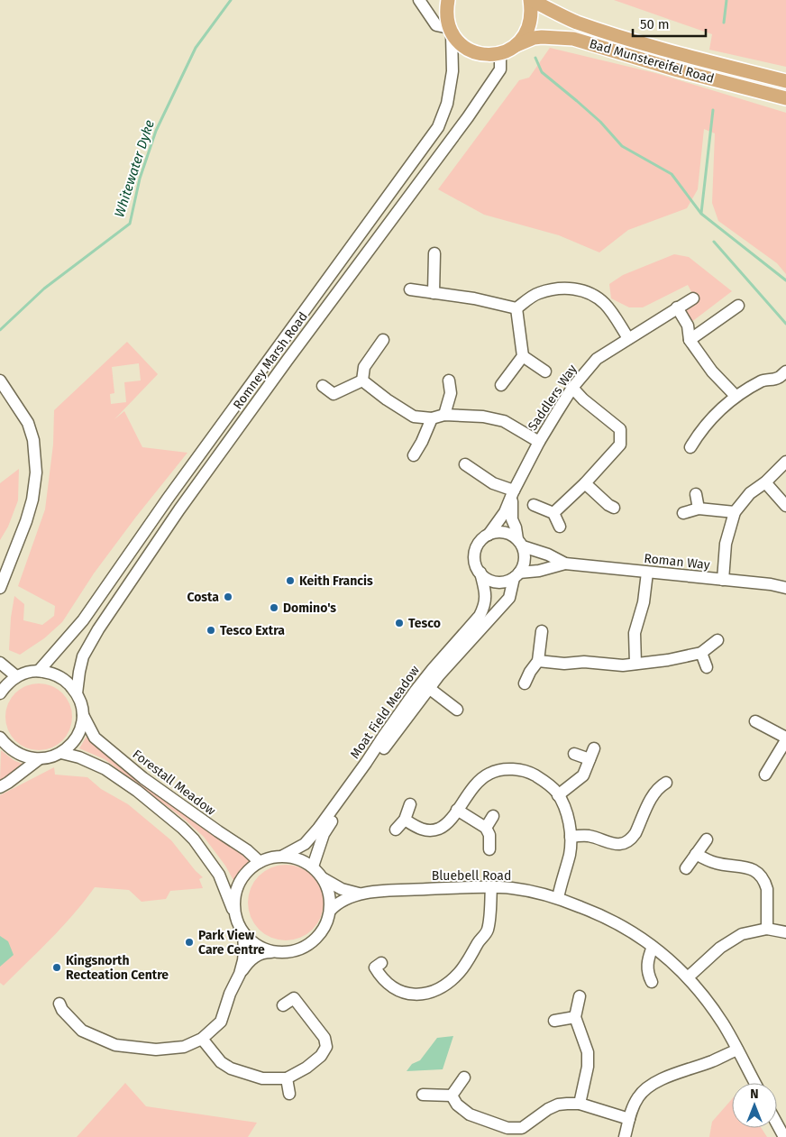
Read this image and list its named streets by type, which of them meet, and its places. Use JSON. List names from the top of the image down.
{
  "streets": {
    "main road": ["Bad Munstereifel Road"],
    "street": [
      "Romney Marsh Road",
      "Saddlers Way",
      "Roman Way",
      "Moat Field Meadow",
      "Forestall Meadow",
      "Bluebell Road"
    ]
  },
  "crossings": [
    ["Bad Munstereifel Road", "Romney Marsh Road"],
    ["Romney Marsh Road", "Forestall Meadow"],
    ["Saddlers Way", "Roman Way"],
    ["Saddlers Way", "Moat Field Meadow"],
    ["Roman Way", "Moat Field Meadow"],
    ["Moat Field Meadow", "Forestall Meadow"],
    ["Moat Field Meadow", "Bluebell Road"],
    ["Forestall Meadow", "Bluebell Road"]
  ],
  "water": ["Whitewater Dyke"],
  "places": [
    "Keith Francis",
    "Costa",
    "Domino's",
    "Tesco",
    "Tesco Extra",
    "Park View Care Centre",
    "Kingsnorth Recteation Centre"
  ],
  "scale_bar": "50 m",
  "north": "top"
}
